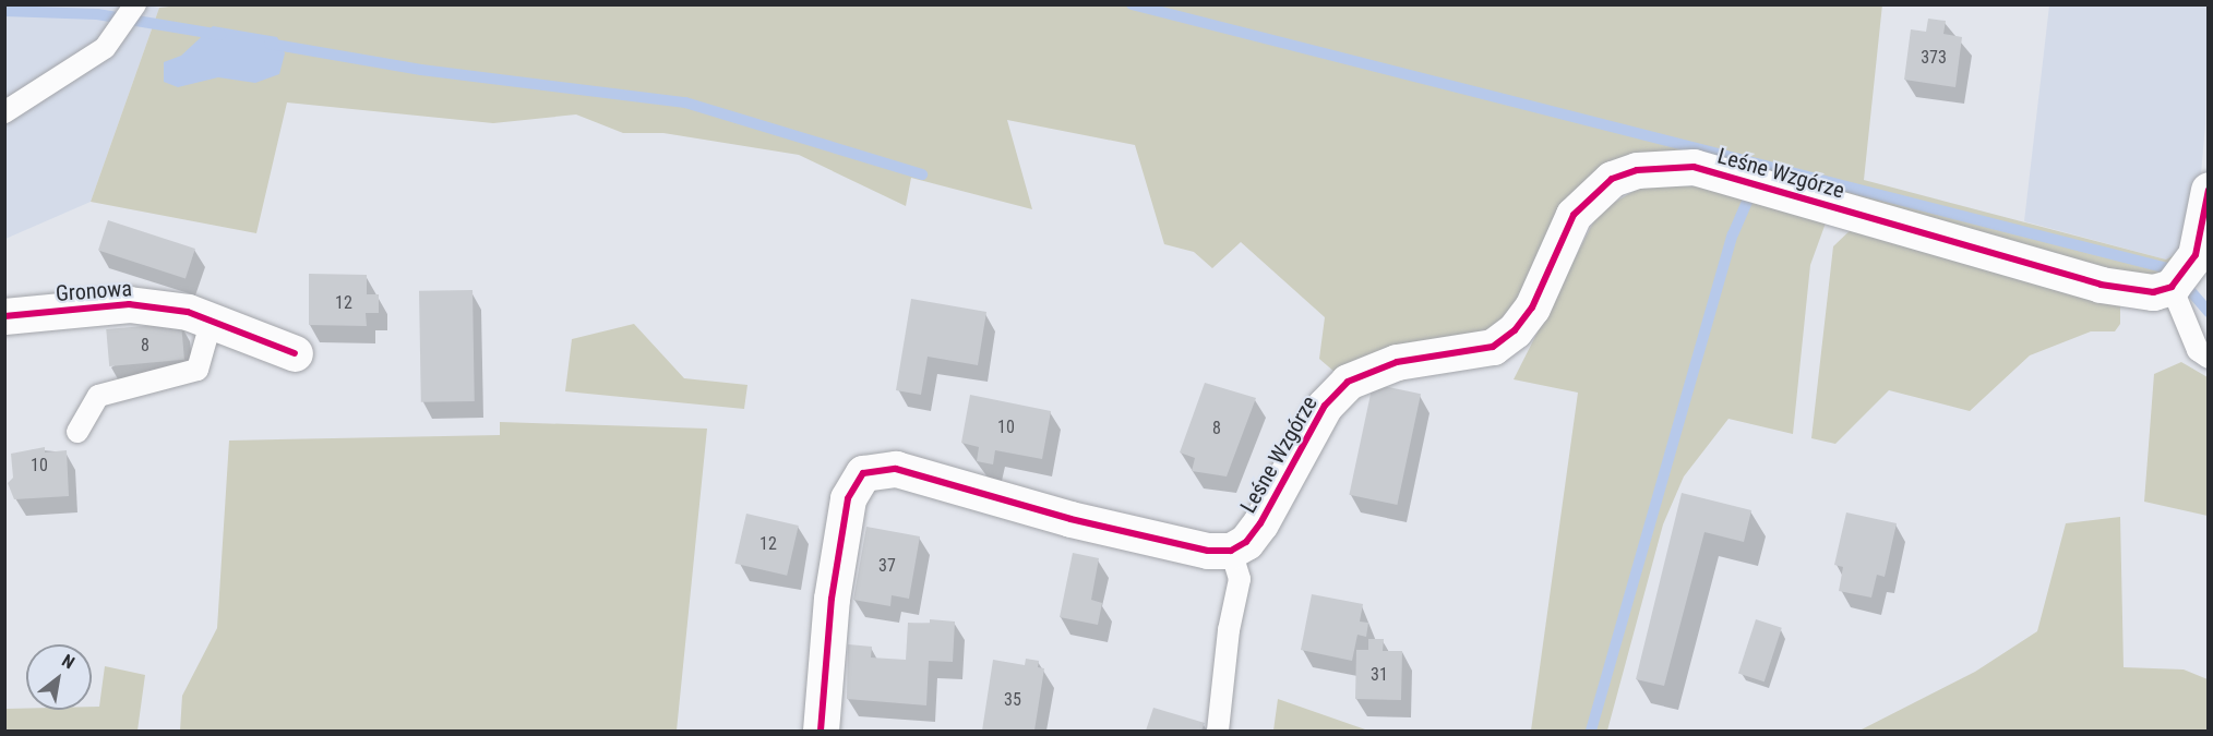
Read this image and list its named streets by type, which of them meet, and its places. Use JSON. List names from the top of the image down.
{
  "streets": {
    "street": ["Leśne Wzgórze", "Gronowa"]
  },
  "house_numbers": [
    "373",
    "12",
    "8",
    "10",
    "8",
    "10",
    "12",
    "37",
    "31",
    "35"
  ],
  "north": "top right"
}
